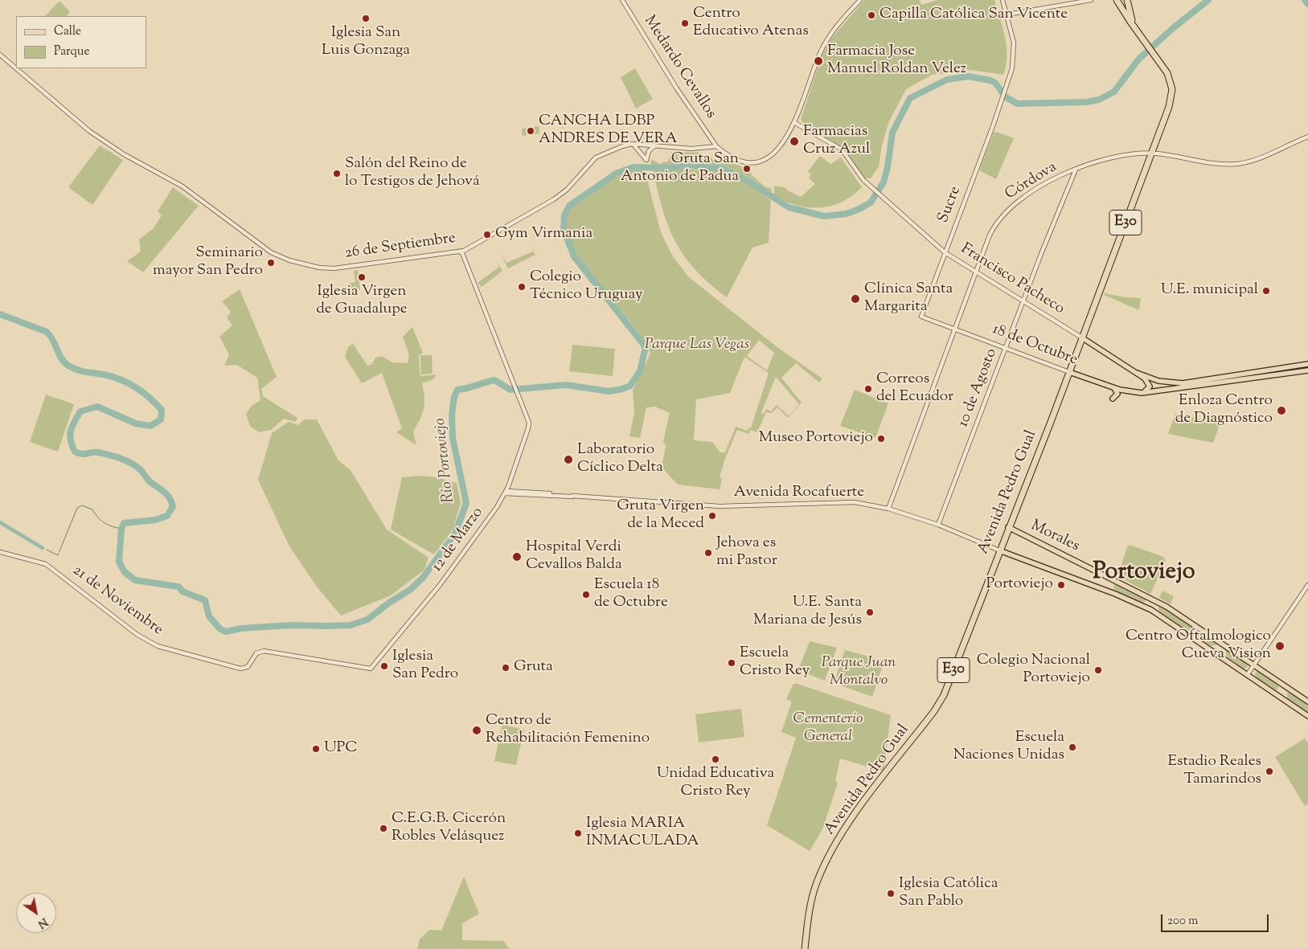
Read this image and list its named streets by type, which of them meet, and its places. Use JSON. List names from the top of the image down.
{
  "streets": {
    "highway": ["E30", "Avenida Pedro Gual"],
    "main road": [
      "Francisco Pacheco",
      "18 de Octubre",
      "Avenida Rocafuerte",
      "Morales"
    ],
    "street": [
      "Medardo Cevallos",
      "Córdova",
      "Sucre",
      "26 de Septiembre",
      "10 de Agosto",
      "12 de Marzo",
      "21 de Noviembre"
    ]
  },
  "crossings": [
    ["Medardo Cevallos", "26 de Septiembre"],
    ["Córdova", "Francisco Pacheco"],
    ["Córdova", "18 de Octubre"],
    ["Córdova", "10 de Agosto"],
    ["Córdova", "Avenida Pedro Gual"],
    ["Córdova", "Avenida Rocafuerte"],
    ["Sucre", "Francisco Pacheco"],
    ["Sucre", "18 de Octubre"],
    ["E30", "Avenida Pedro Gual"],
    ["26 de Septiembre", "12 de Marzo"],
    ["Francisco Pacheco", "10 de Agosto"],
    ["Francisco Pacheco", "Avenida Pedro Gual"],
    ["18 de Octubre", "10 de Agosto"],
    ["18 de Octubre", "Avenida Pedro Gual"],
    ["10 de Agosto", "Avenida Rocafuerte"],
    ["Avenida Pedro Gual", "Avenida Rocafuerte"],
    ["Avenida Pedro Gual", "Morales"],
    ["Avenida Rocafuerte", "12 de Marzo"],
    ["12 de Marzo", "21 de Noviembre"]
  ],
  "districts": ["Portoviejo"],
  "water": ["Río Portoviejo"],
  "parks": ["Parque Las Vegas", "Parque Juan Montalvo", "Cementerio General"],
  "places": [
    "Capilla Católica San Vicente",
    "Iglesia San Luis Gonzaga",
    "Centro Educativo Atenas",
    "Farmacia Jose Manuel Roldan Velez",
    "CANCHA LDBP ANDRES DE VERA",
    "Farmacias Cruz Azul",
    "Gruta San Antonio de Padua",
    "Salón del Reino de lo Testigos de Jehová",
    "Gym Virmania",
    "Seminario mayor San Pedro",
    "Iglesia Virgen de Guadalupe",
    "Colegio Técnico Uruguay",
    "U.E. municipal",
    "Clínica Santa Margarita",
    "Correos del Ecuador",
    "Enloza Centro de Diagnóstico",
    "Museo Portoviejo",
    "Laboratorio Cíclico Delta",
    "Gruta Virgen de la Meced",
    "Jehova es mi Pastor",
    "Hospital Verdi Cevallos Balda",
    "Portoviejo",
    "Escuela 18 de Octubre",
    "U.E. Santa Mariana de Jesús",
    "Centro Oftalmologico Cueva Vision",
    "Escuela Cristo Rey",
    "Iglesia San Pedro",
    "Gruta",
    "Colegio Nacional Portoviejo",
    "Centro de Rehabilitación Femenino",
    "Escuela Naciones Unidas",
    "UPC",
    "Unidad Educativa Cristo Rey",
    "Estadio Reales Tamarindos",
    "C.E.G.B. Cicerón Robles Velásquez",
    "Iglesia MARIA INMACULADA",
    "Iglesia Católica San Pablo"
  ],
  "legend": ["Calle", "Parque"],
  "scale_bar": "200 m",
  "north": "bottom right"
}
